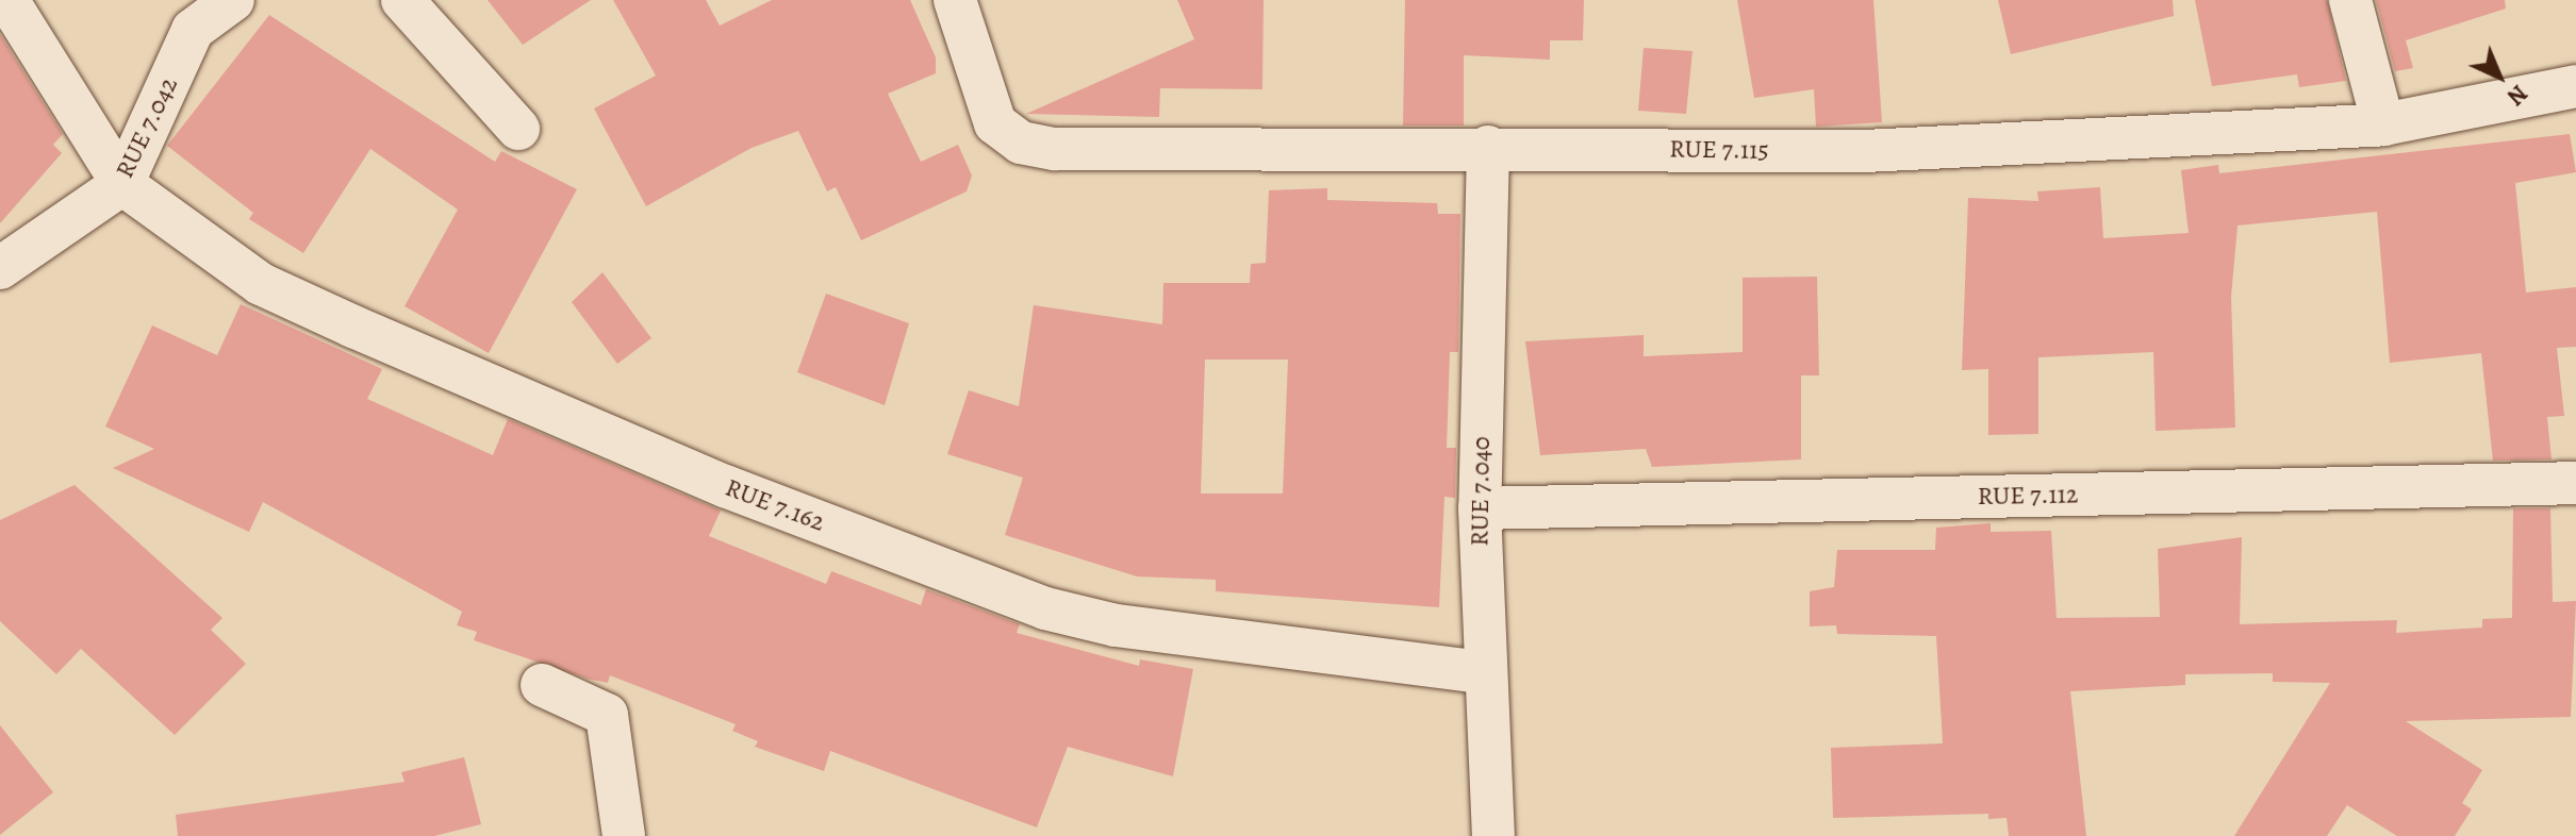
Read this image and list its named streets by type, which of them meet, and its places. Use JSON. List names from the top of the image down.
{
  "streets": {
    "street": [
      "RUE 7.042",
      "RUE 7.115",
      "RUE 7.040",
      "RUE 7.112",
      "RUE 7.162"
    ]
  },
  "crossings": [
    ["RUE 7.042", "RUE 7.162"],
    ["RUE 7.115", "RUE 7.040"],
    ["RUE 7.040", "RUE 7.112"],
    ["RUE 7.040", "RUE 7.162"]
  ],
  "north": "bottom right"
}
